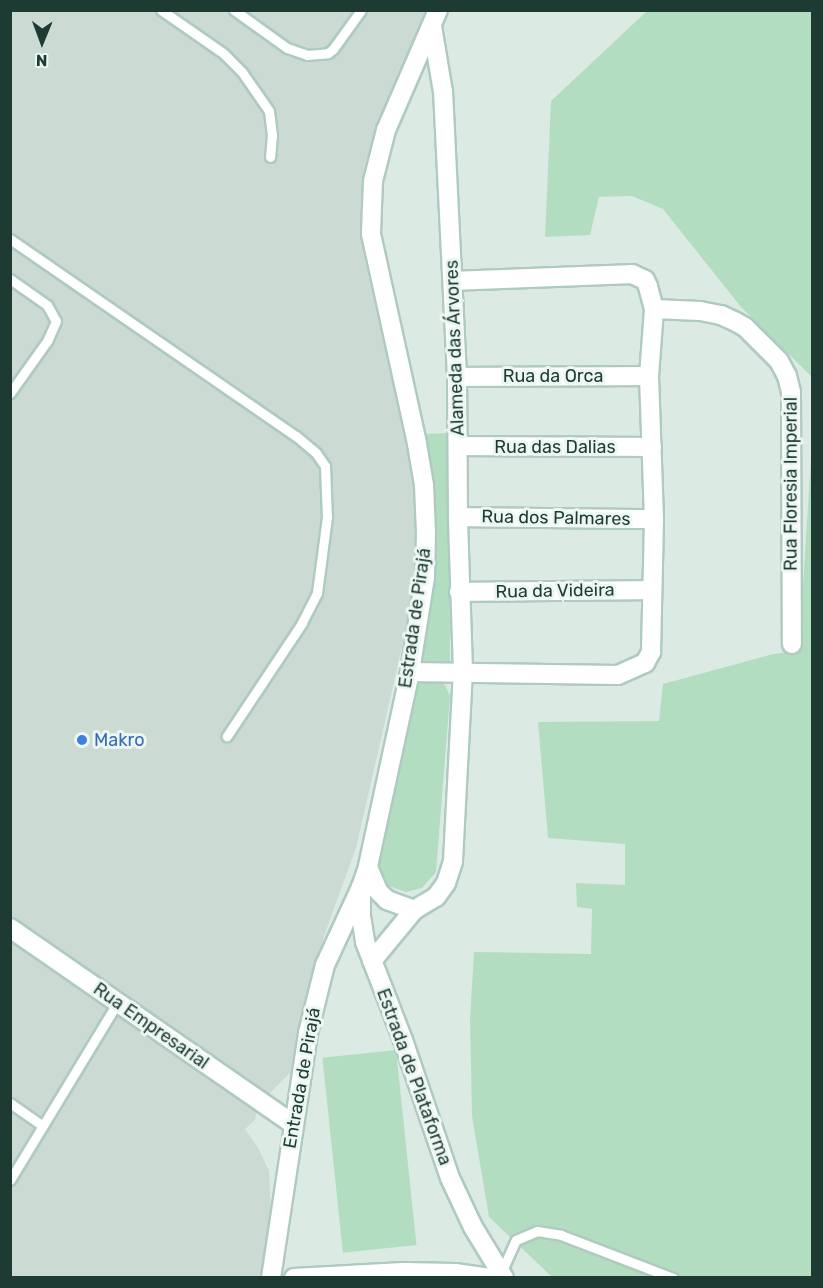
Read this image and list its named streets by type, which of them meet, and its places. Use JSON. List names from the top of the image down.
{
  "streets": {
    "street": [
      "Alameda das Árvores",
      "Rua da Orca",
      "Rua das Dalias",
      "Rua Floresia Imperial",
      "Rua dos Palmares",
      "Rua da Videira",
      "Estrada de Pirajá",
      "Rua Empresarial",
      "Estrada de Plataforma",
      "Entrada de Pirajá"
    ]
  },
  "crossings": [
    ["Alameda das Árvores", "Rua da Orca"],
    ["Alameda das Árvores", "Rua das Dalias"],
    ["Alameda das Árvores", "Rua dos Palmares"],
    ["Alameda das Árvores", "Rua da Videira"],
    ["Alameda das Árvores", "Estrada de Pirajá"],
    ["Alameda das Árvores", "Estrada de Plataforma"],
    ["Estrada de Pirajá", "Estrada de Plataforma"],
    ["Rua Empresarial", "Entrada de Pirajá"],
    ["Estrada de Plataforma", "Entrada de Pirajá"]
  ],
  "places": ["Makro"],
  "north": "bottom"
}
